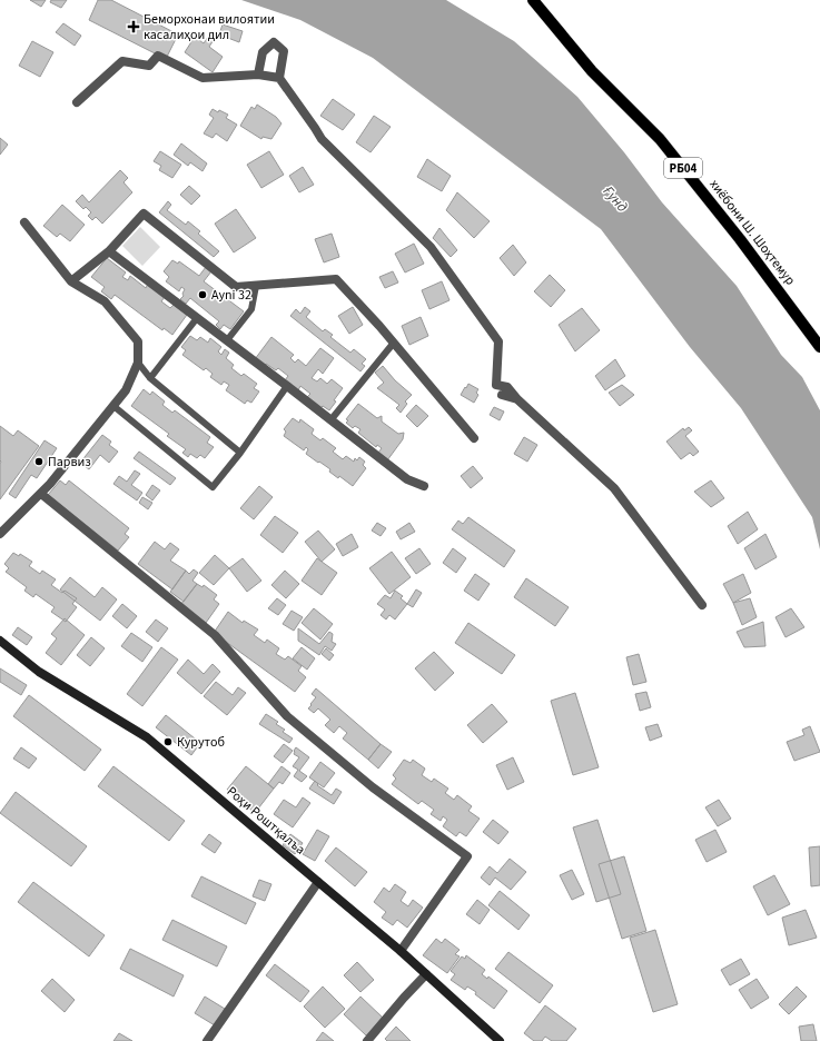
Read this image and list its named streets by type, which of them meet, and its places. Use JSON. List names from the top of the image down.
{
  "streets": {
    "main road": ["РБ04", "хиёбони Ш. Шоҳтемур", "Роҳи Роштқалъа"]
  },
  "water": ["Ғунд"],
  "places": {
    "health": ["Беморхонаи вилоятии касалиҳои дил"],
    "other": ["Ayni 32", "Парвиз", "Курутоб"]
  }
}
